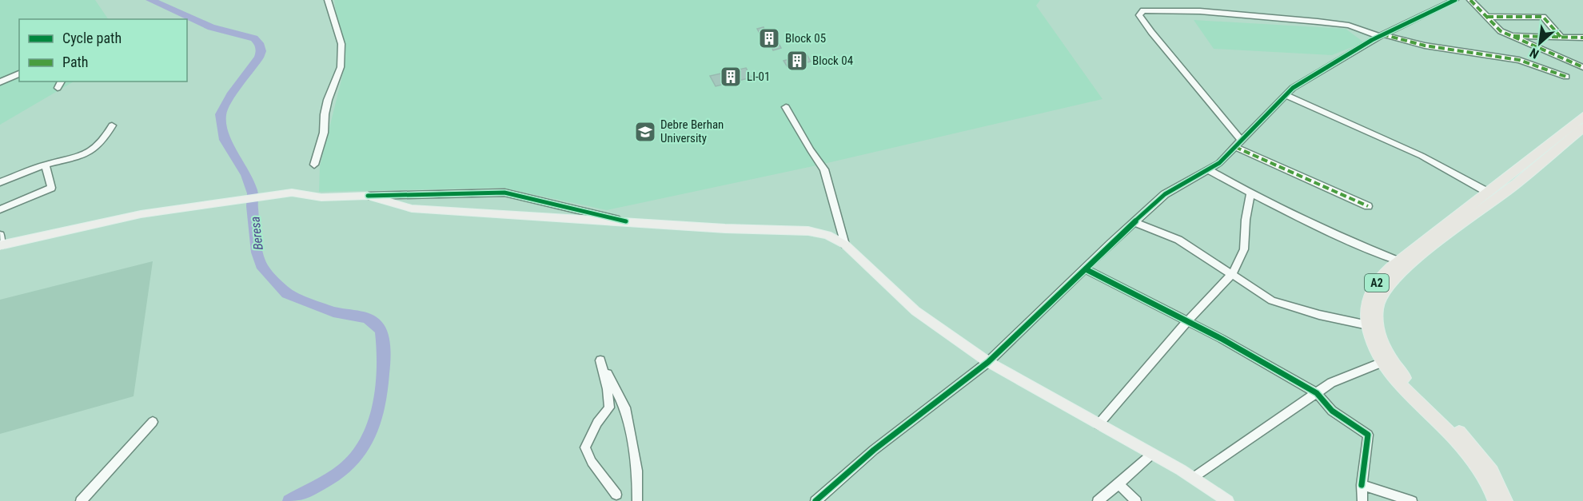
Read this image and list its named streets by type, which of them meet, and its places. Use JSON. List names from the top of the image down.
{
  "streets": {
    "highway": ["A2"]
  },
  "water": ["Beresa"],
  "places": {
    "building": ["Block 05", "Block 04", "LI-01"],
    "school or university": ["Debre Berhan University"]
  },
  "legend": ["Cycle path", "Path"],
  "north": "bottom left"
}
